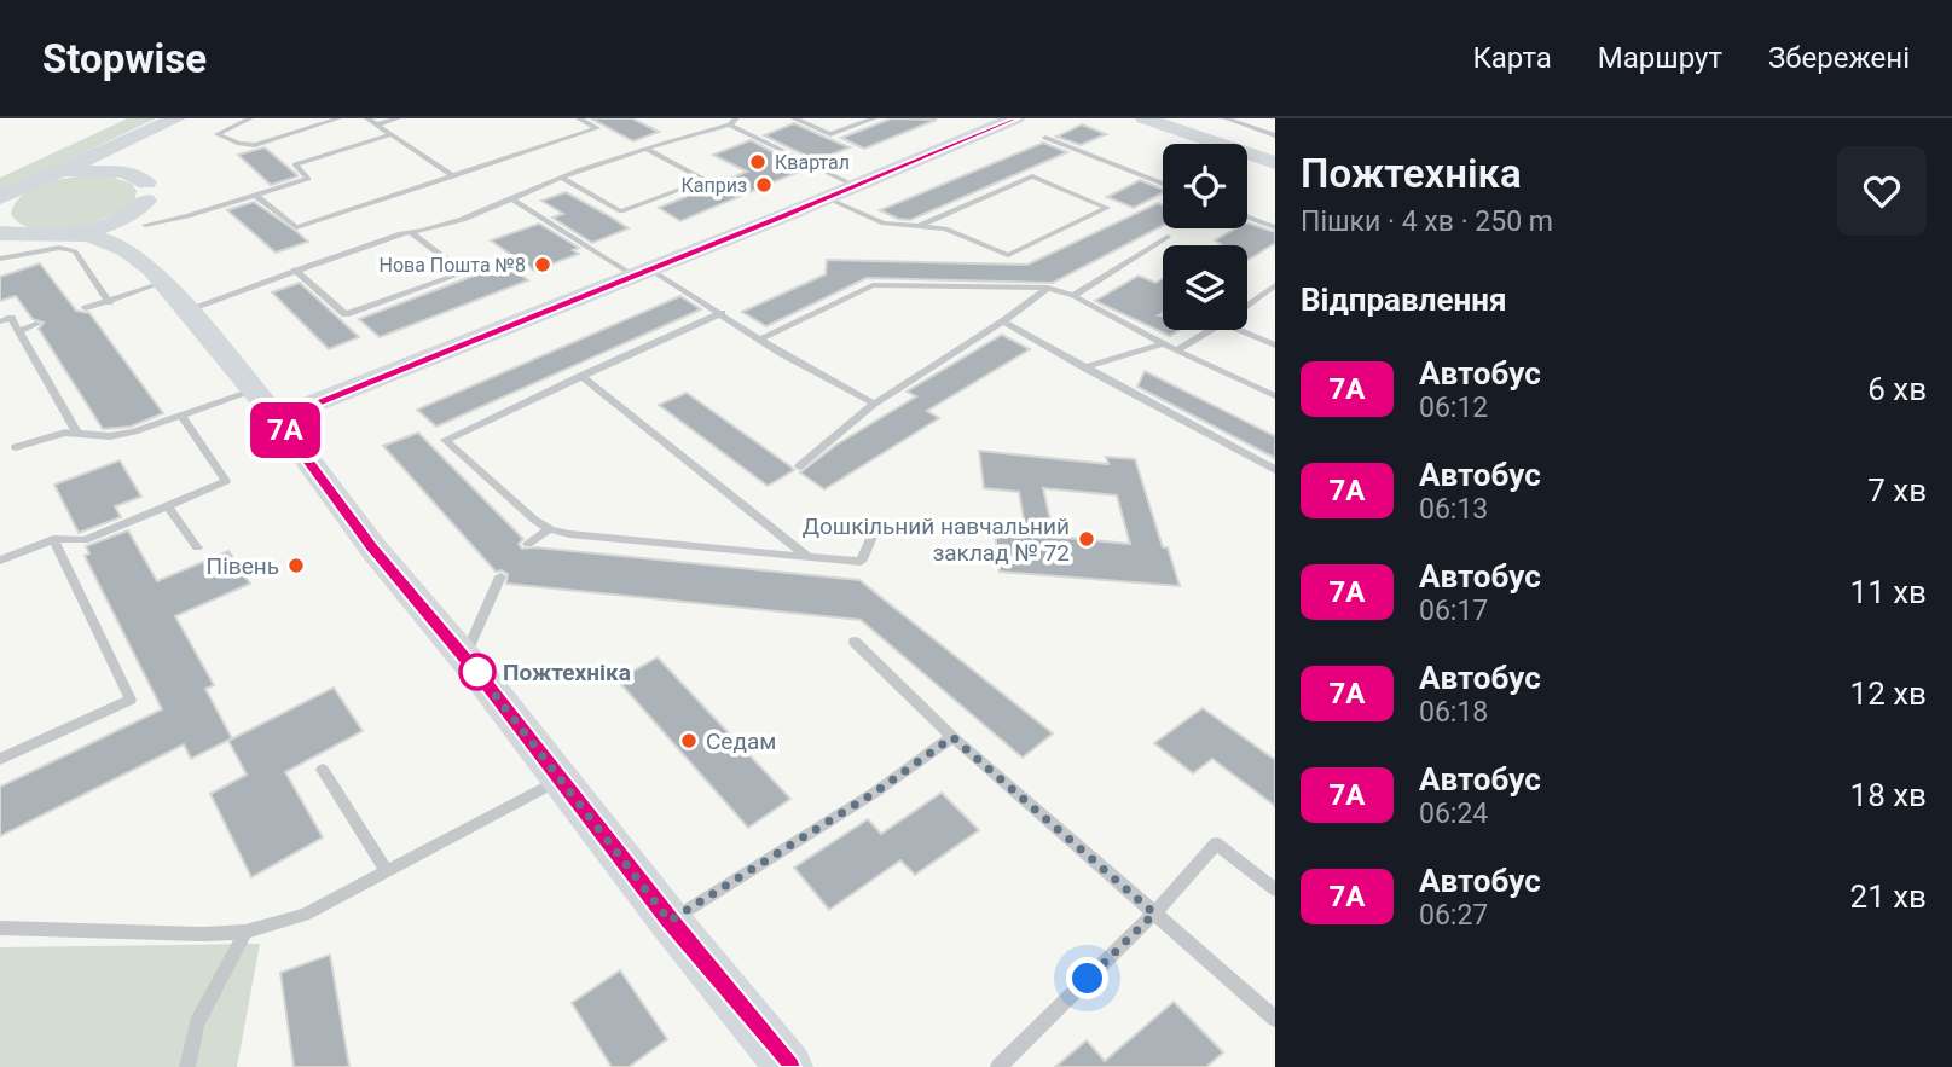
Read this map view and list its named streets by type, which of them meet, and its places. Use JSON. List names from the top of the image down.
{
  "places": [
    "Квартал",
    "Каприз",
    "Нова Пошта №8",
    "Дошкільний навчальний заклад № 72",
    "Півень",
    "Пожтехніка",
    "Седам"
  ],
  "lines": ["bus line 7А"],
  "page": {
    "header": "Stopwise",
    "nav": ["Карта", "Маршрут", "Збережені"],
    "on_map": "7А",
    "heading": [
      ["Пожтехніка", "Пішки · 4 хв · 250 m"],
      "Відправлення"
    ],
    "list": [
      {
        "mark": "7А",
        "name": "Автобус",
        "note": "06:12",
        "value": "6 хв"
      },
      {
        "mark": "7А",
        "name": "Автобус",
        "note": "06:13",
        "value": "7 хв"
      },
      {
        "mark": "7А",
        "name": "Автобус",
        "note": "06:17",
        "value": "11 хв"
      },
      {
        "mark": "7А",
        "name": "Автобус",
        "note": "06:18",
        "value": "12 хв"
      },
      {
        "mark": "7А",
        "name": "Автобус",
        "note": "06:24",
        "value": "18 хв"
      },
      {
        "mark": "7А",
        "name": "Автобус",
        "note": "06:27",
        "value": "21 хв"
      }
    ]
  }
}
